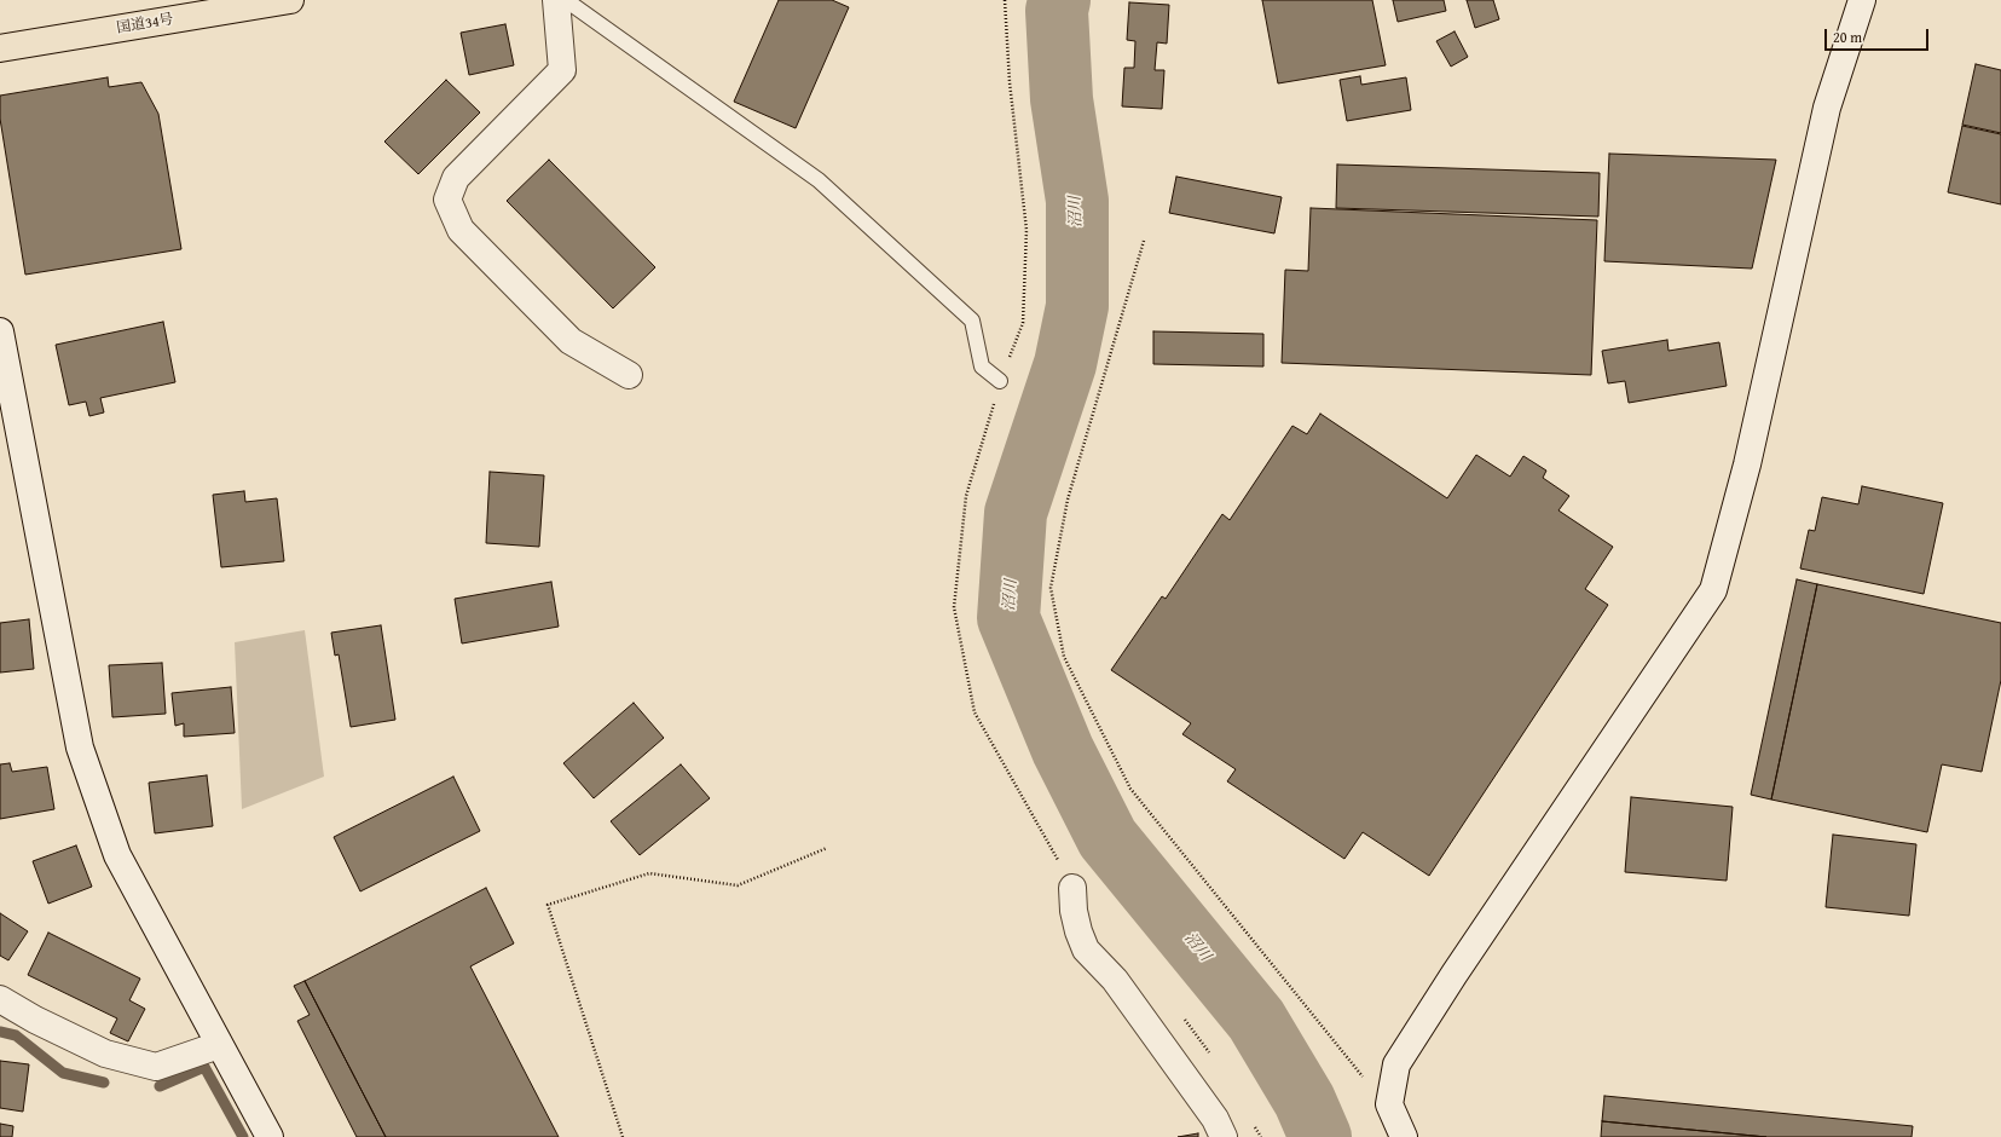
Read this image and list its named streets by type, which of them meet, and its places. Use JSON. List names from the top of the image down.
{
  "streets": {
    "highway": ["国道34号"]
  },
  "water": ["沼川"],
  "scale_bar": "20 m"
}
